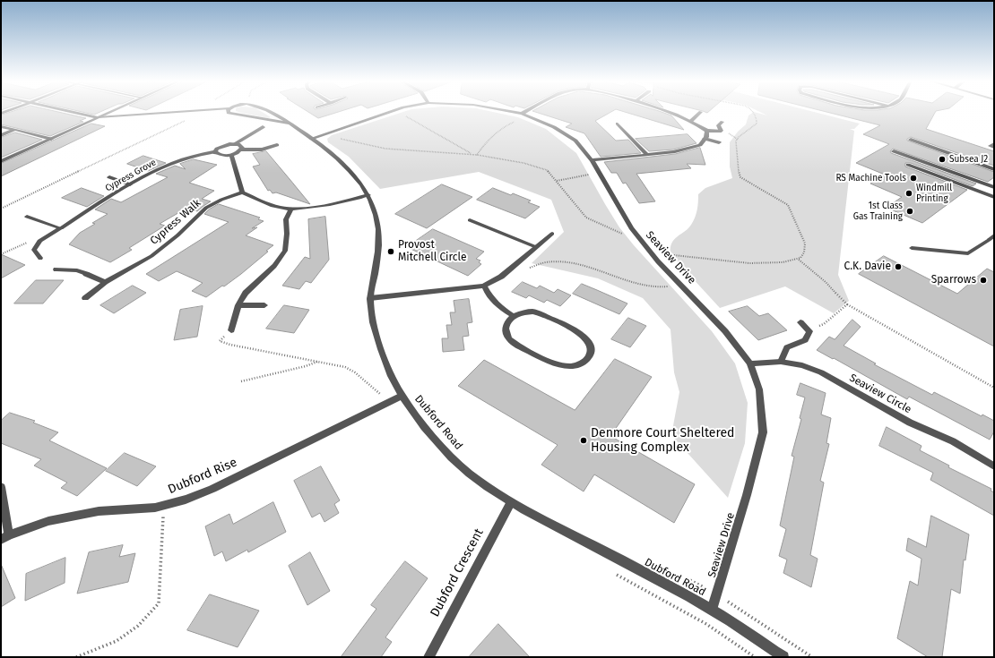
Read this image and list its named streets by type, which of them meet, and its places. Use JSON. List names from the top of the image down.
{
  "streets": {
    "street": [
      "Cypress Grove",
      "Cypress Walk",
      "Seaview Drive",
      "Seaview Circle",
      "Dubford Road",
      "Dubford Rise",
      "Dubford Crescent"
    ]
  },
  "crossings": [
    ["Seaview Drive", "Seaview Circle"],
    ["Seaview Drive", "Dubford Road"],
    ["Dubford Road", "Dubford Rise"],
    ["Dubford Road", "Dubford Crescent"]
  ],
  "places": [
    "Subsea J2",
    "RS Machine Tools",
    "Windmill Printing",
    "1st Class Gas Training",
    "Provost Mitchell Circle",
    "C.K. Davie",
    "Sparrows",
    "Denmore Court Sheltered Housing Complex"
  ]
}
